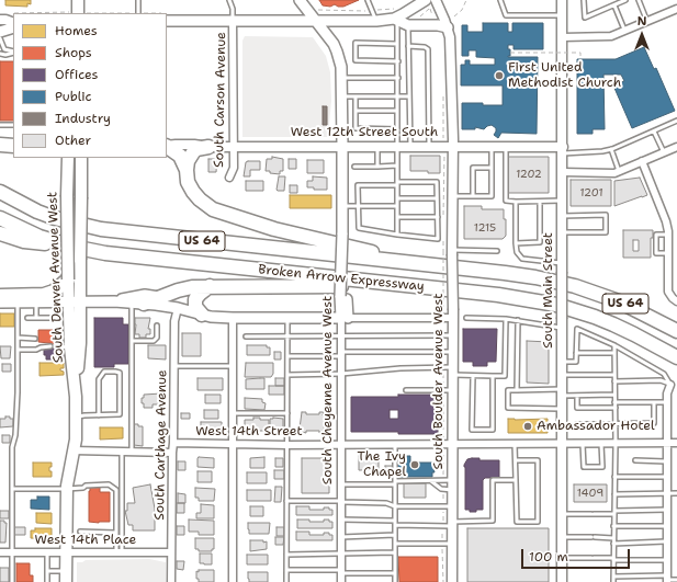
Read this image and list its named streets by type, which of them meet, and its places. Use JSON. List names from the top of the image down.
{
  "streets": {
    "highway": ["US 64", "Broken Arrow Expressway"],
    "main road": ["South Denver Avenue West", "South Cheyenne Avenue West"],
    "street": [
      "South Carson Avenue",
      "West 12th Street South",
      "South Main Street",
      "South Boulder Avenue West",
      "West 14th Street",
      "South Carthage Avenue",
      "West 14th Place"
    ]
  },
  "crossings": [
    ["South Carson Avenue", "West 12th Street South"],
    ["West 12th Street South", "South Main Street"],
    ["West 12th Street South", "South Boulder Avenue West"],
    ["West 12th Street South", "South Cheyenne Avenue West"],
    ["South Denver Avenue West", "West 14th Place"],
    ["South Main Street", "West 14th Street"],
    ["South Boulder Avenue West", "West 14th Street"],
    ["South Cheyenne Avenue West", "West 14th Street"],
    ["West 14th Street", "South Carthage Avenue"],
    ["South Carthage Avenue", "West 14th Place"]
  ],
  "places": ["First United Methodist Church", "Ambassador Hotel", "The Ivy Chapel"],
  "house_numbers": [
    "1202",
    "1201",
    "1215",
    "1409"
  ],
  "legend": [
    "Homes",
    "Shops",
    "Offices",
    "Public",
    "Industry",
    "Other"
  ],
  "scale_bar": "100 m",
  "north": "top"
}
